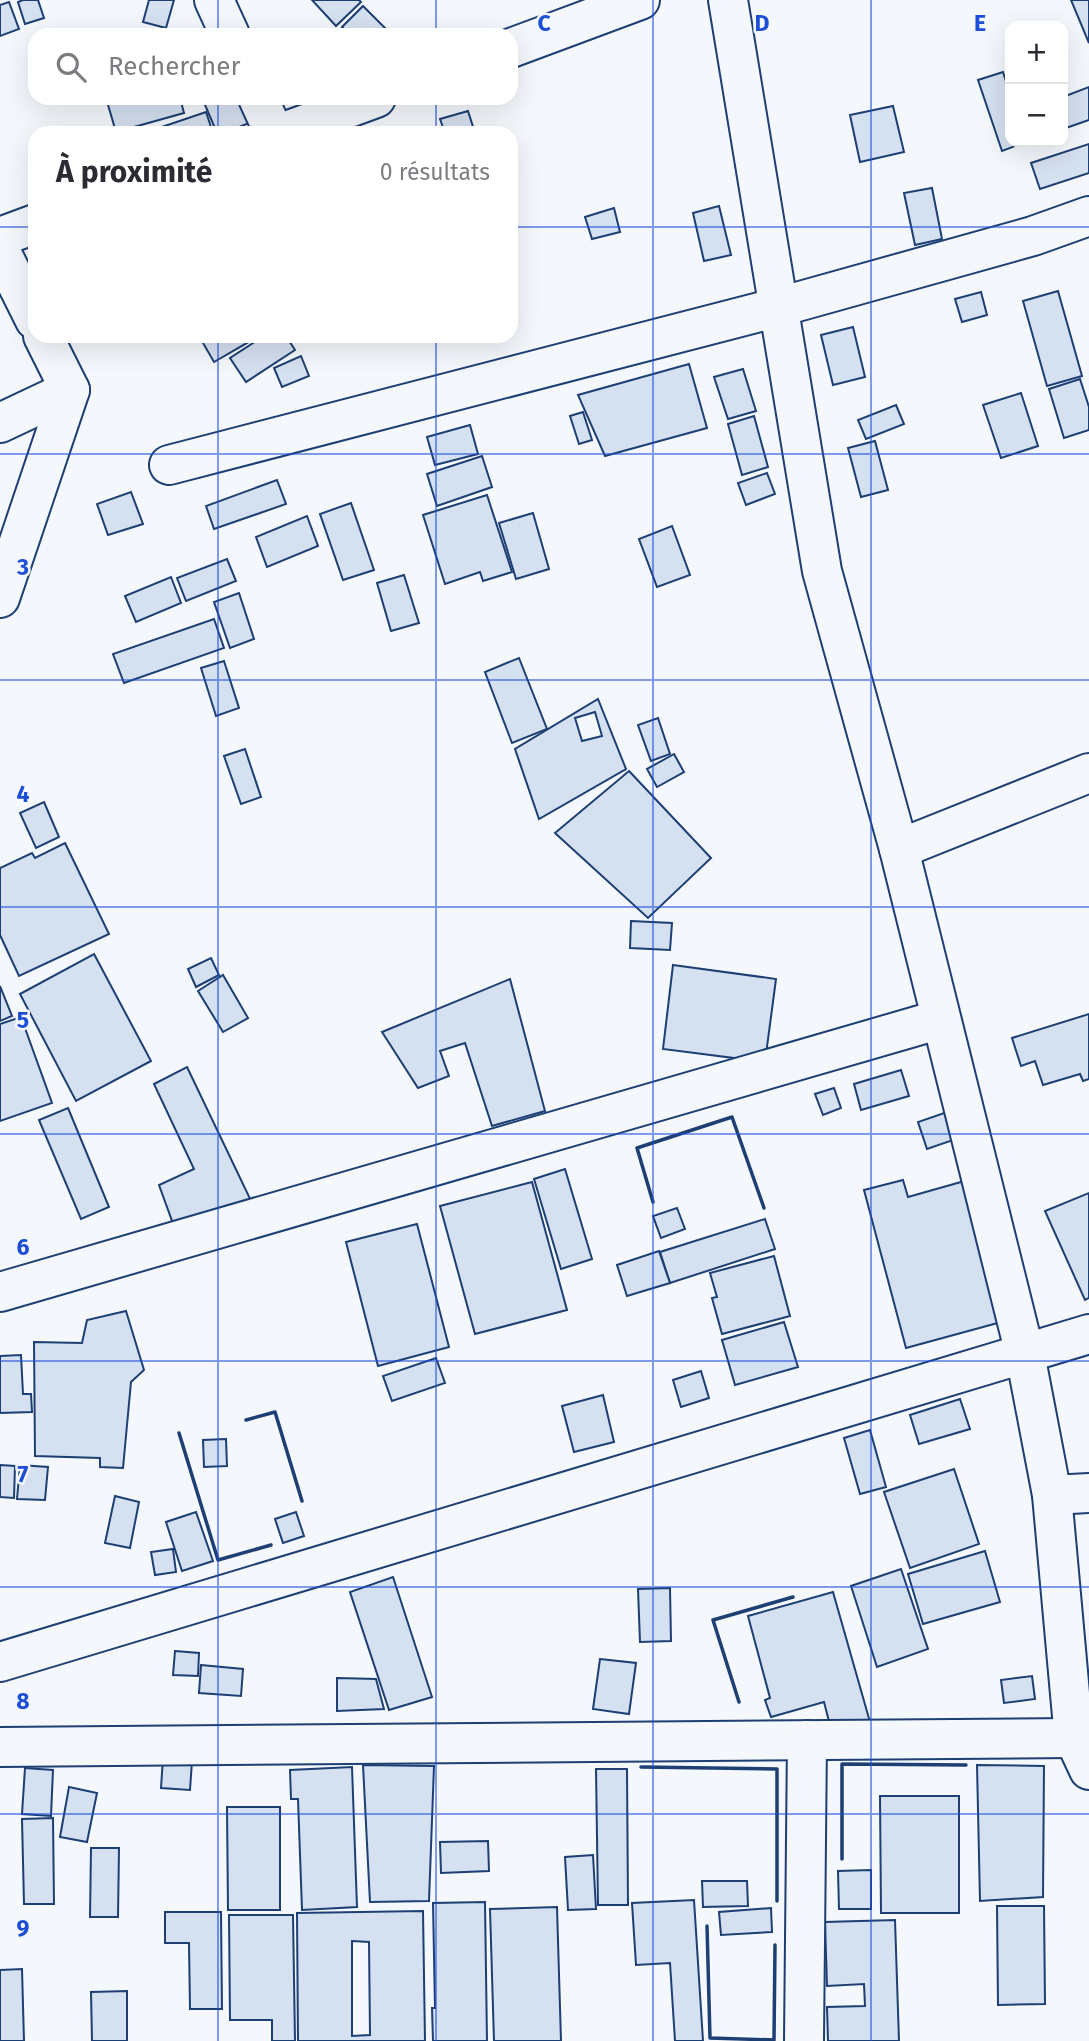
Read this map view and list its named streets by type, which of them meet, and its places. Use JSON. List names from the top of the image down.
{
  "page": {
    "map_buttons": ["+", "−"],
    "search": "Rechercher",
    "heading": ["À proximité", "0 résultats"]
  },
  "grid": {
    "columns": ["C", "D", "E"],
    "rows": [
      "3",
      "4",
      "5",
      "6",
      "7",
      "8",
      "9"
    ]
  }
}
